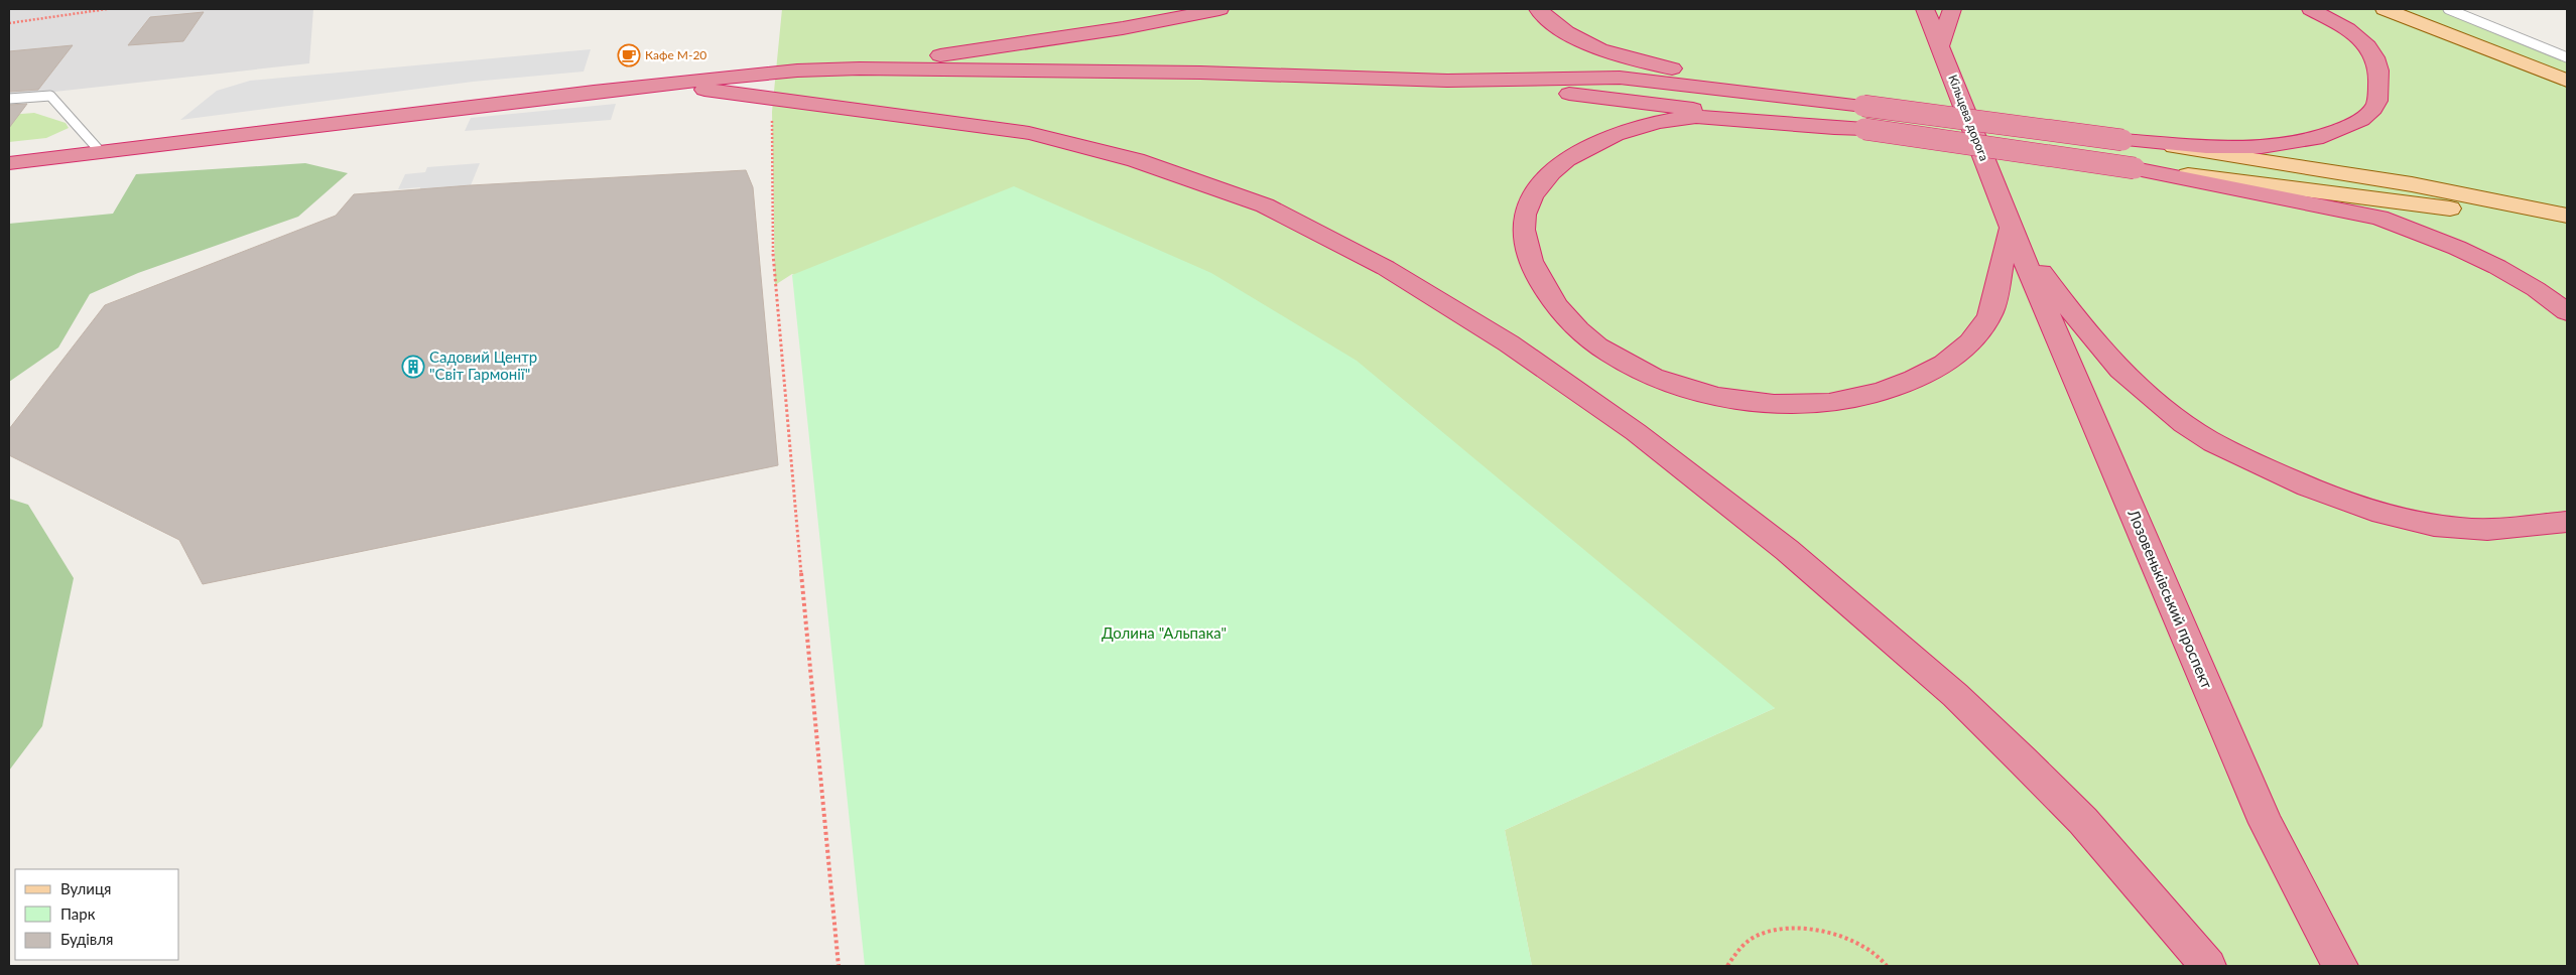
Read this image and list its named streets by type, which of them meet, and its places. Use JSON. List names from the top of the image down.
{
  "streets": {
    "highway": ["Кільцева дорога", "Лозовеньківський проспект"]
  },
  "crossings": [
    ["Кільцева дорога", "Лозовеньківський проспект"]
  ],
  "parks": ["Долина \"Альпака\""],
  "places": {
    "cafe": ["Кафе М-20"],
    "building": ["Садовий Центр \"Світ Гармонії\""]
  },
  "legend": ["Вулиця", "Парк", "Будівля"]
}
